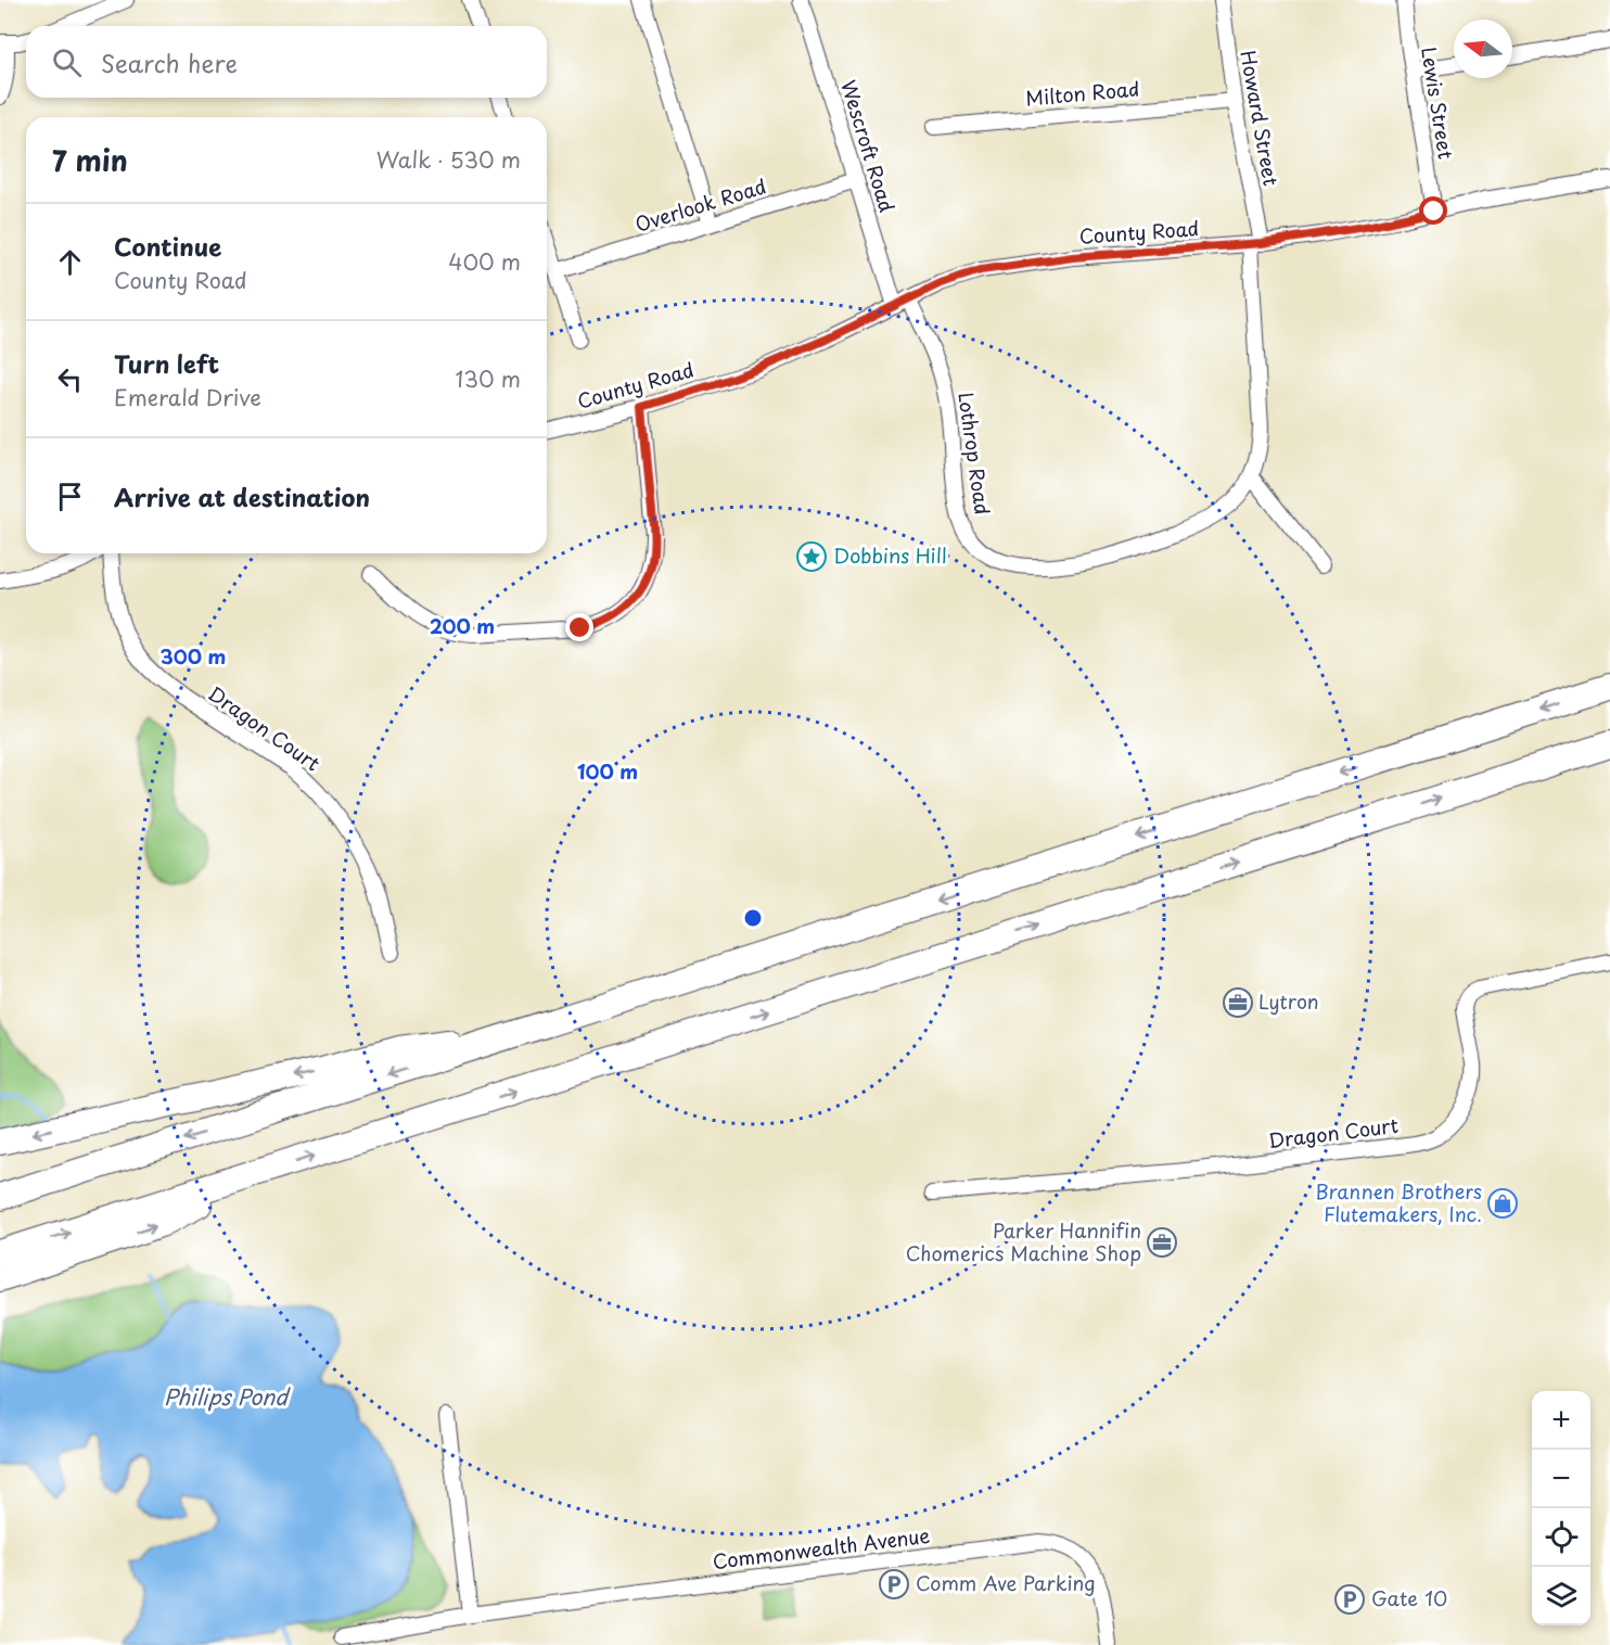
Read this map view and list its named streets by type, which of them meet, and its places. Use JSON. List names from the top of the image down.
{
  "streets": {
    "street": [
      "Milton Road",
      "Lewis Street",
      "Howard Street",
      "Wescroft Road",
      "Overlook Road",
      "County Road",
      "Lothrop Road",
      "Dragon Court",
      "Commonwealth Avenue"
    ]
  },
  "crossings": [
    ["Milton Road", "Howard Street"],
    ["Lewis Street", "County Road"],
    ["Howard Street", "County Road"],
    ["Howard Street", "Lothrop Road"],
    ["Wescroft Road", "Overlook Road"],
    ["Wescroft Road", "County Road"],
    ["Wescroft Road", "Lothrop Road"],
    ["County Road", "Lothrop Road"]
  ],
  "water": ["Philips Pond"],
  "places": {
    "place": ["Dobbins Hill"],
    "office": ["Lytron", "Parker Hannifin Chomerics Machine Shop"],
    "shop": ["Brannen Brothers Flutemakers, Inc."],
    "parking": ["Comm Ave Parking", "Gate 10"]
  },
  "north": "left",
  "page": {
    "search": "Search here",
    "heading": ["7 min", "Walk · 530 m"],
    "list": [
      ["Continue", "County Road", "400 m"],
      ["Turn left", "Emerald Drive", "130 m"],
      "Arrive at destination"
    ],
    "map_buttons": ["+", "−"]
  },
  "rings": ["200 m", "300 m", "100 m"]
}
